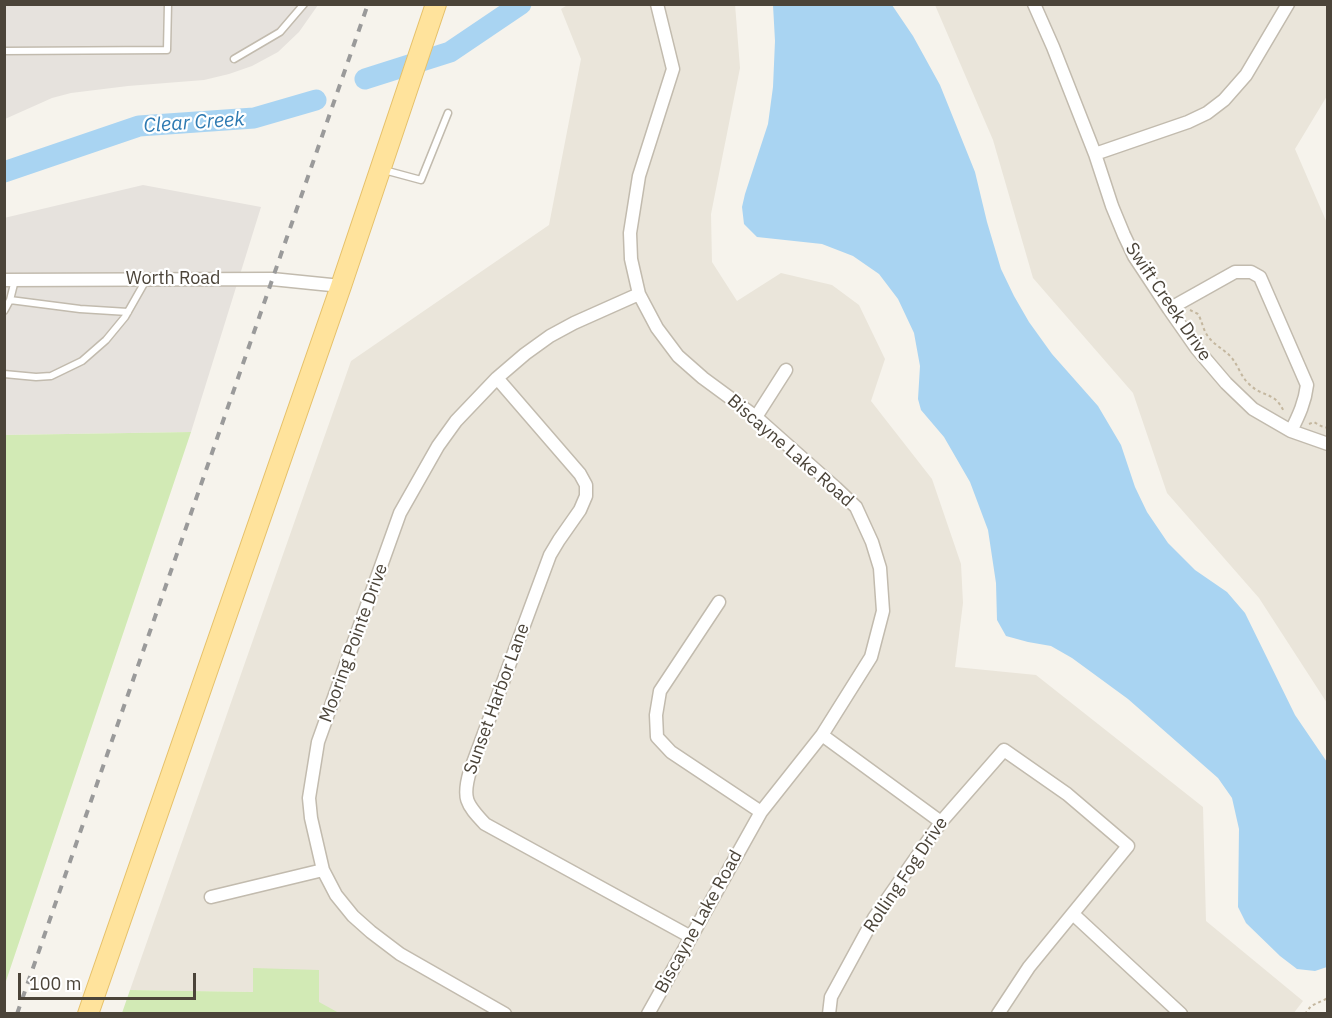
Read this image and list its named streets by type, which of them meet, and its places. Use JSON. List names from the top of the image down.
{
  "streets": {
    "street": [
      "Worth Road",
      "Swift Creek Drive",
      "Biscayne Lake Road",
      "Mooring Pointe Drive",
      "Sunset Harbor Lane",
      "Rolling Fog Drive"
    ]
  },
  "crossings": [
    ["Biscayne Lake Road", "Mooring Pointe Drive"],
    ["Biscayne Lake Road", "Sunset Harbor Lane"],
    ["Mooring Pointe Drive", "Sunset Harbor Lane"]
  ],
  "water": ["Clear Creek"],
  "scale_bar": "100 m"
}
